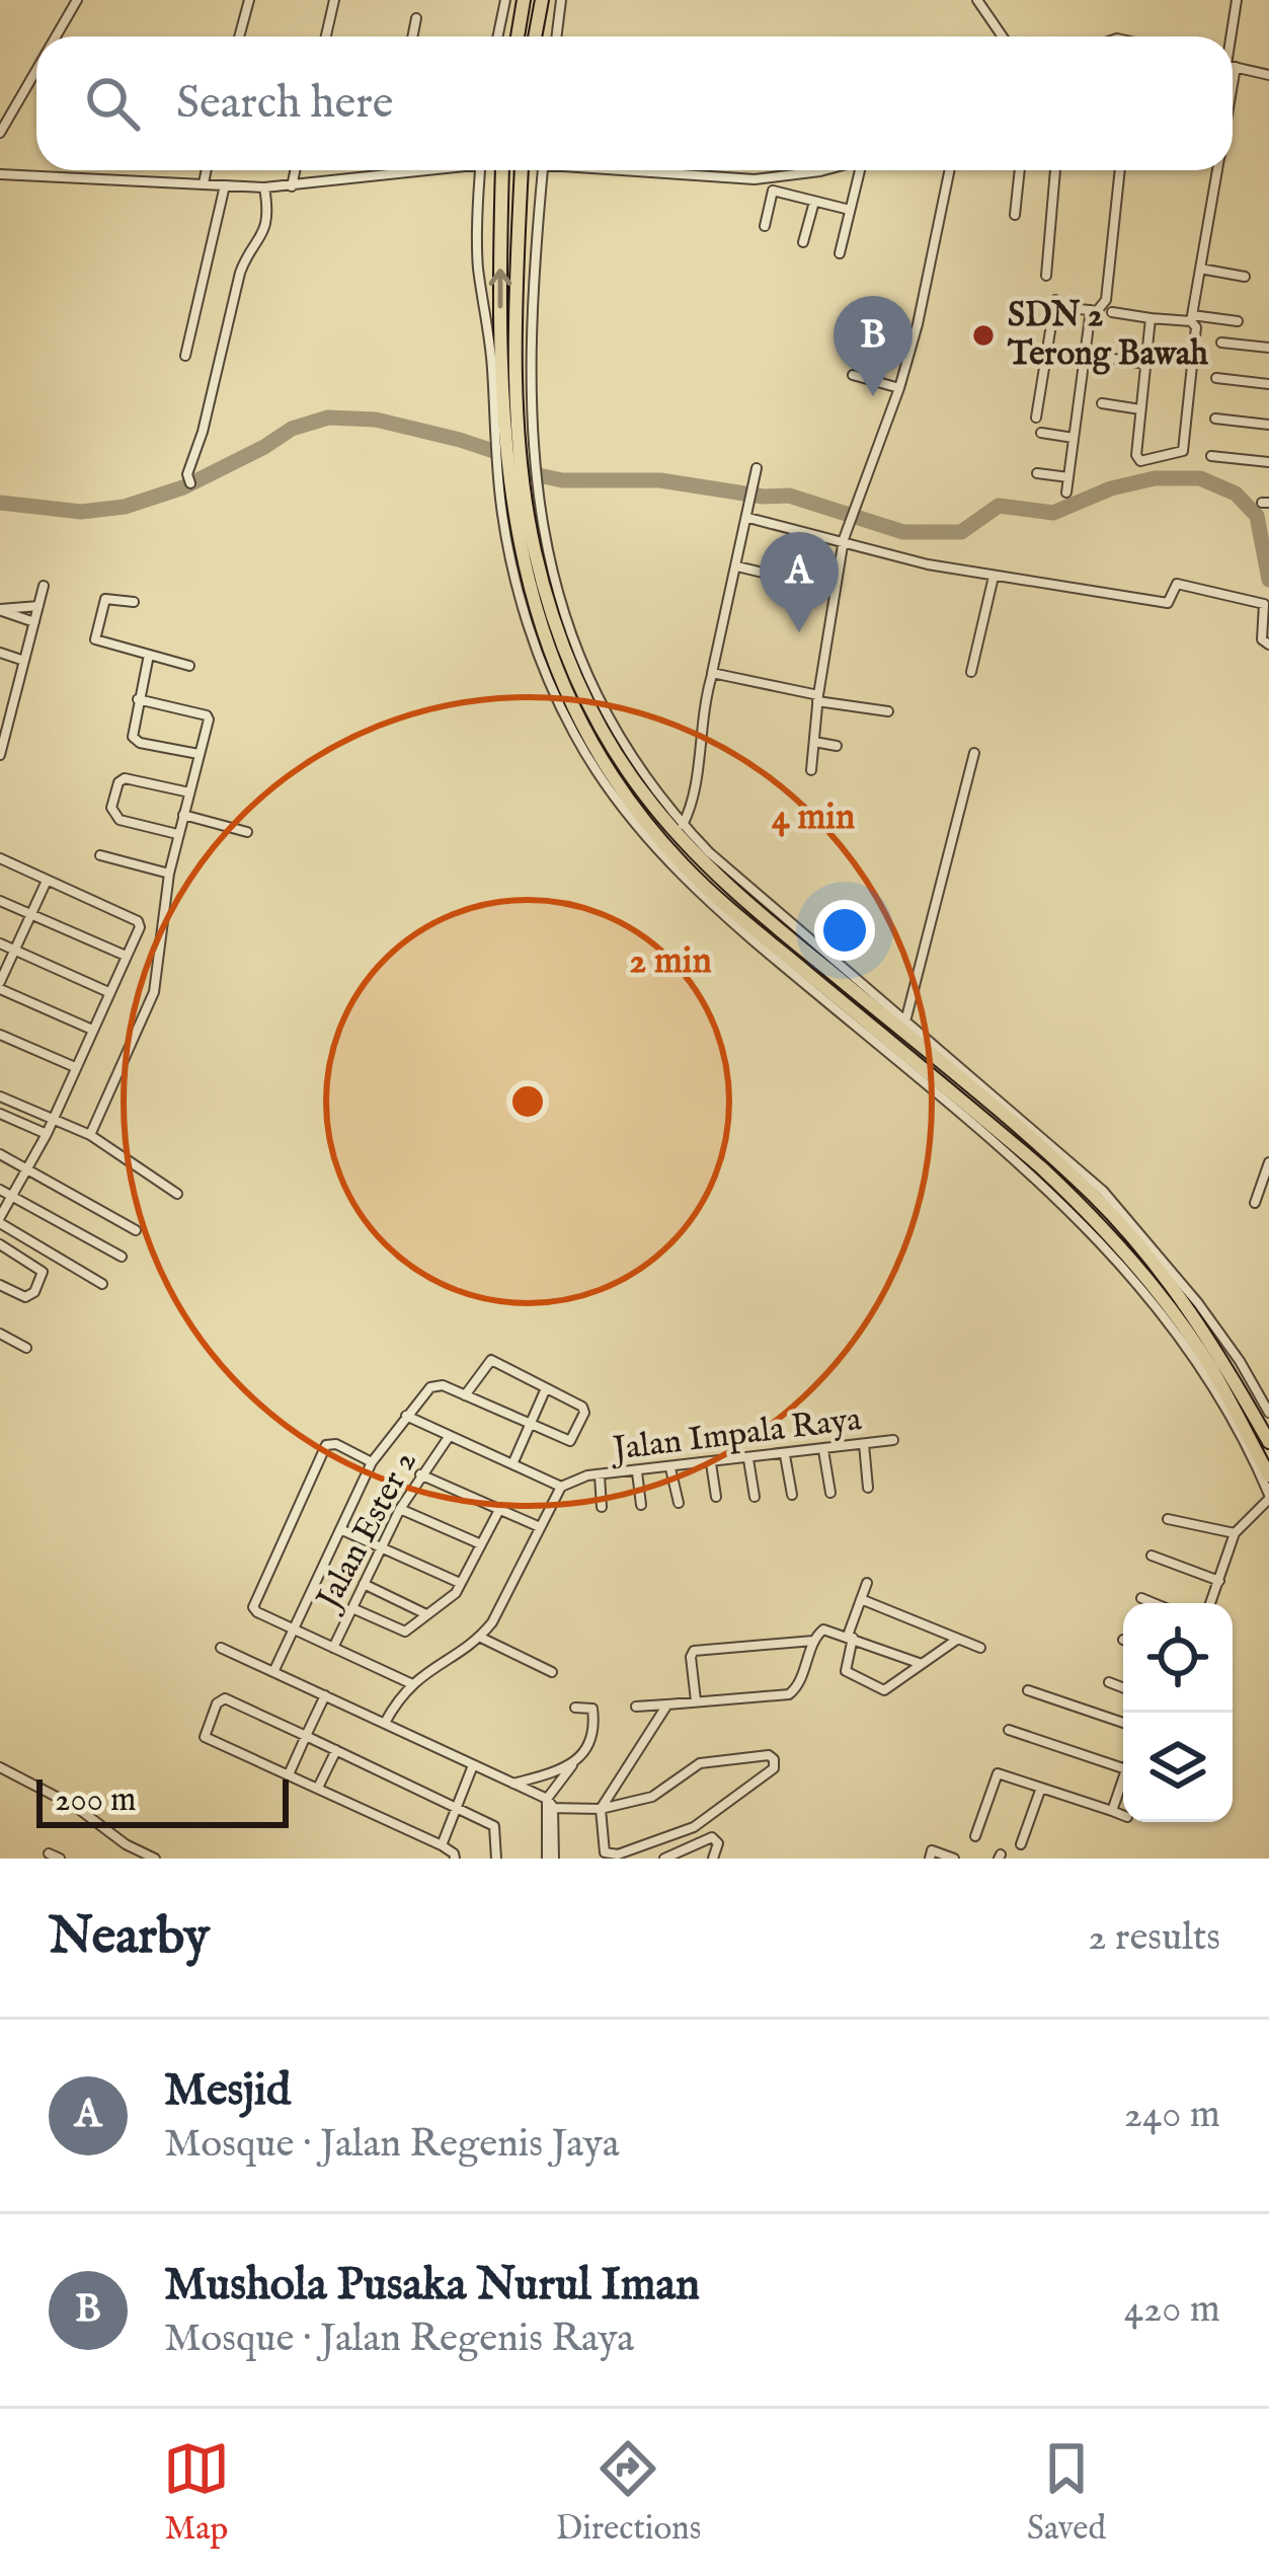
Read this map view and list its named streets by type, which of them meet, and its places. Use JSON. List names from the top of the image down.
{
  "streets": {
    "street": ["Jalan Impala Raya", "Jalan Ester 2"]
  },
  "places": ["SDN 2 Terong Bawah"],
  "scale_bar": "200 m",
  "page": {
    "search": "Search here",
    "pins": ["B", "A"],
    "scale": "200 m",
    "heading": ["Nearby", "2 results"],
    "list": [
      {
        "mark": "A",
        "name": "Mesjid",
        "note": "Mosque · Jalan Regenis Jaya",
        "value": "240 m"
      },
      {
        "mark": "B",
        "name": "Mushola Pusaka Nurul Iman",
        "note": "Mosque · Jalan Regenis Raya",
        "value": "420 m"
      }
    ],
    "nav": ["Map", "Directions", "Saved"]
  },
  "rings": ["4 min", "2 min"]
}
